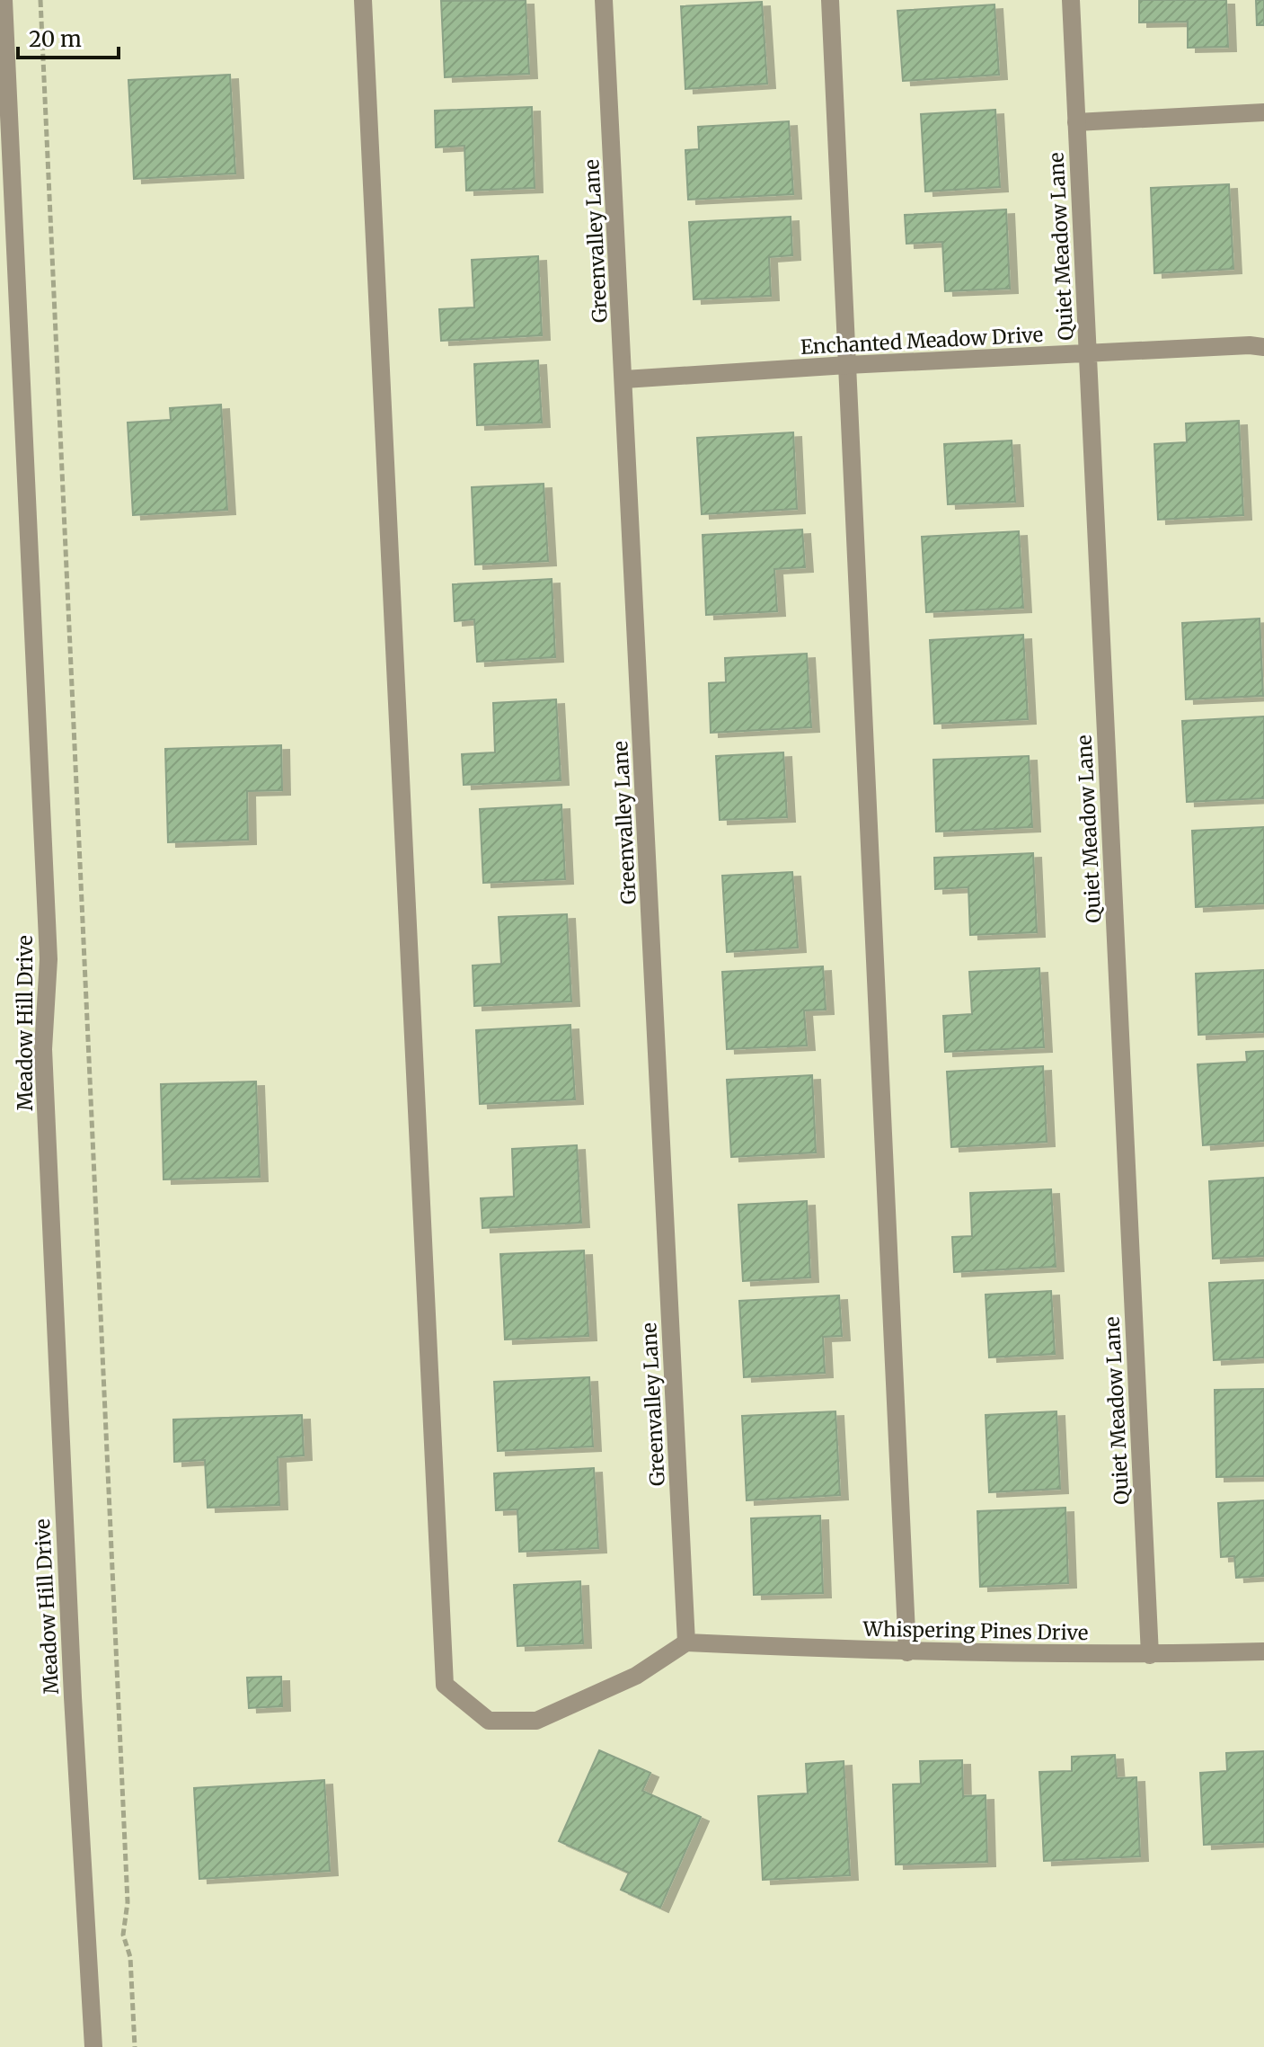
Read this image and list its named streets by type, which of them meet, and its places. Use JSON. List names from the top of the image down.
{
  "streets": {
    "street": [
      "Greenvalley Lane",
      "Quiet Meadow Lane",
      "Enchanted Meadow Drive",
      "Meadow Hill Drive",
      "Whispering Pines Drive"
    ]
  },
  "crossings": [
    ["Greenvalley Lane", "Enchanted Meadow Drive"],
    ["Greenvalley Lane", "Whispering Pines Drive"],
    ["Quiet Meadow Lane", "Enchanted Meadow Drive"],
    ["Quiet Meadow Lane", "Whispering Pines Drive"]
  ],
  "scale_bar": "20 m"
}
